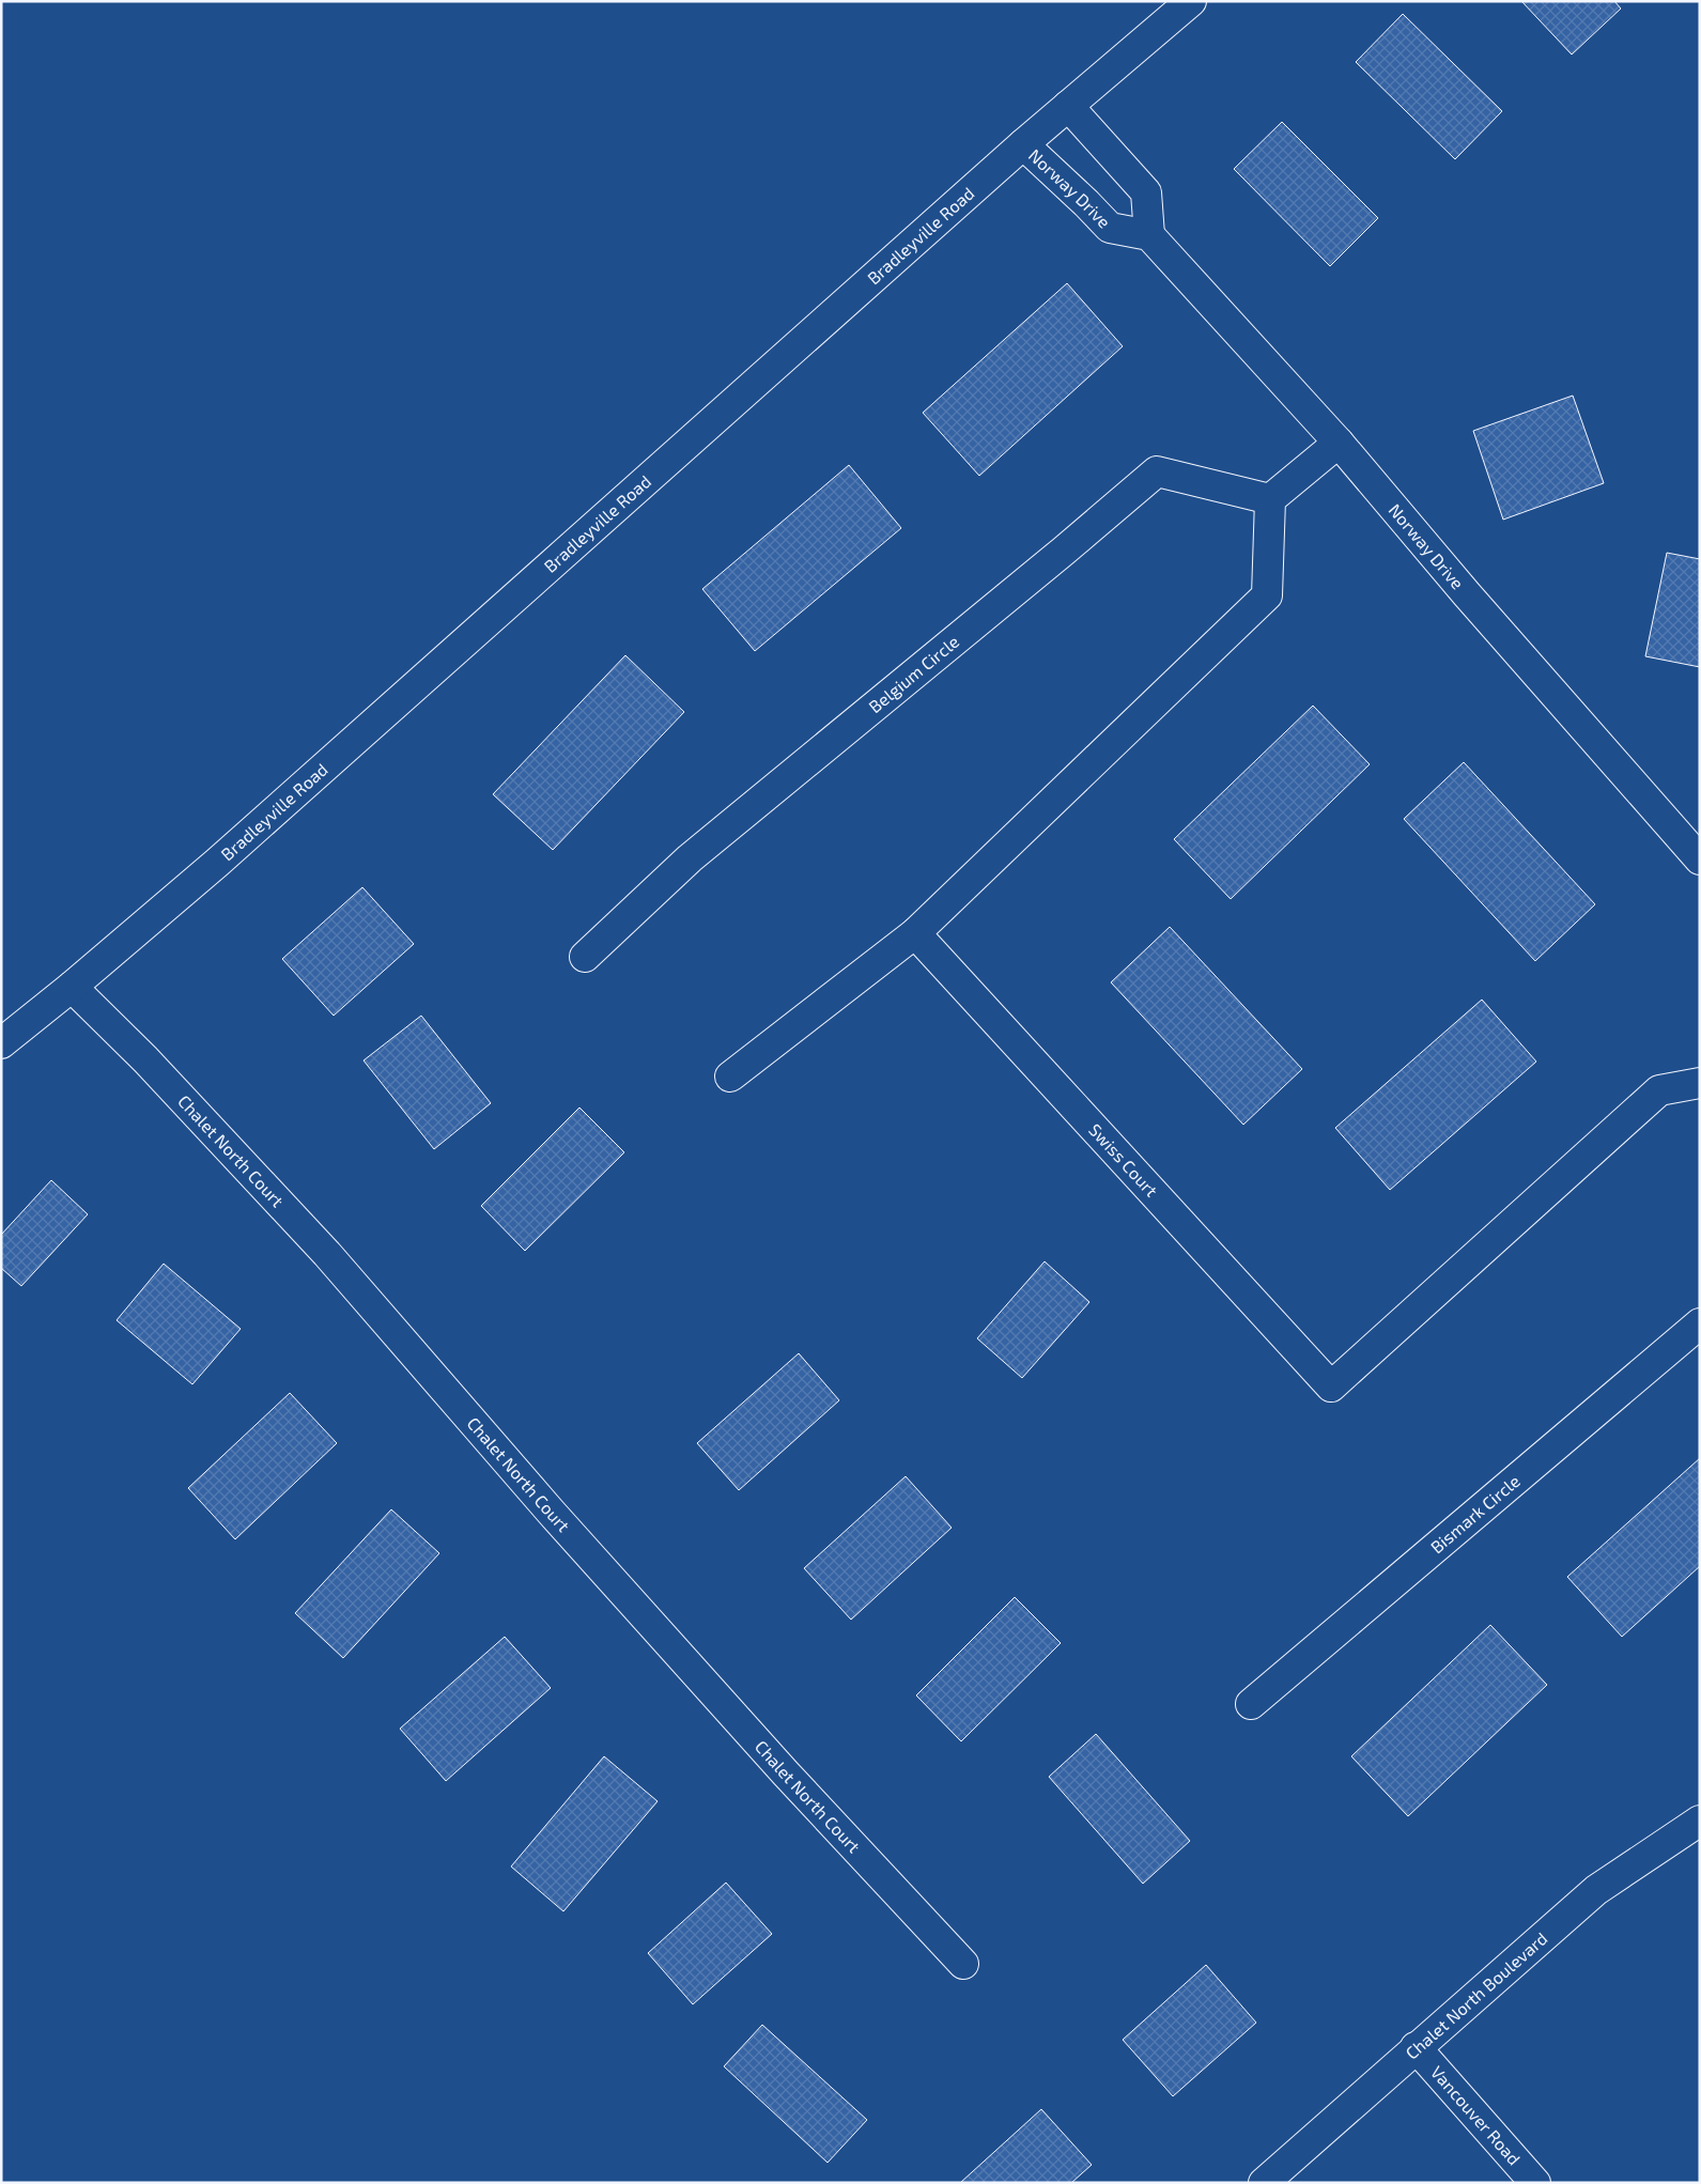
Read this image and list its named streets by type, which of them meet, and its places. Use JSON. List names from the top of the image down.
{
  "streets": {
    "street": [
      "Norway Drive",
      "Bradleyville Road",
      "Belgium Circle",
      "Chalet North Court",
      "Swiss Court",
      "Bismark Circle",
      "Chalet North Boulevard",
      "Vancouver Road"
    ]
  },
  "crossings": [
    ["Norway Drive", "Bradleyville Road"],
    ["Bradleyville Road", "Chalet North Court"],
    ["Chalet North Boulevard", "Vancouver Road"]
  ]
}
